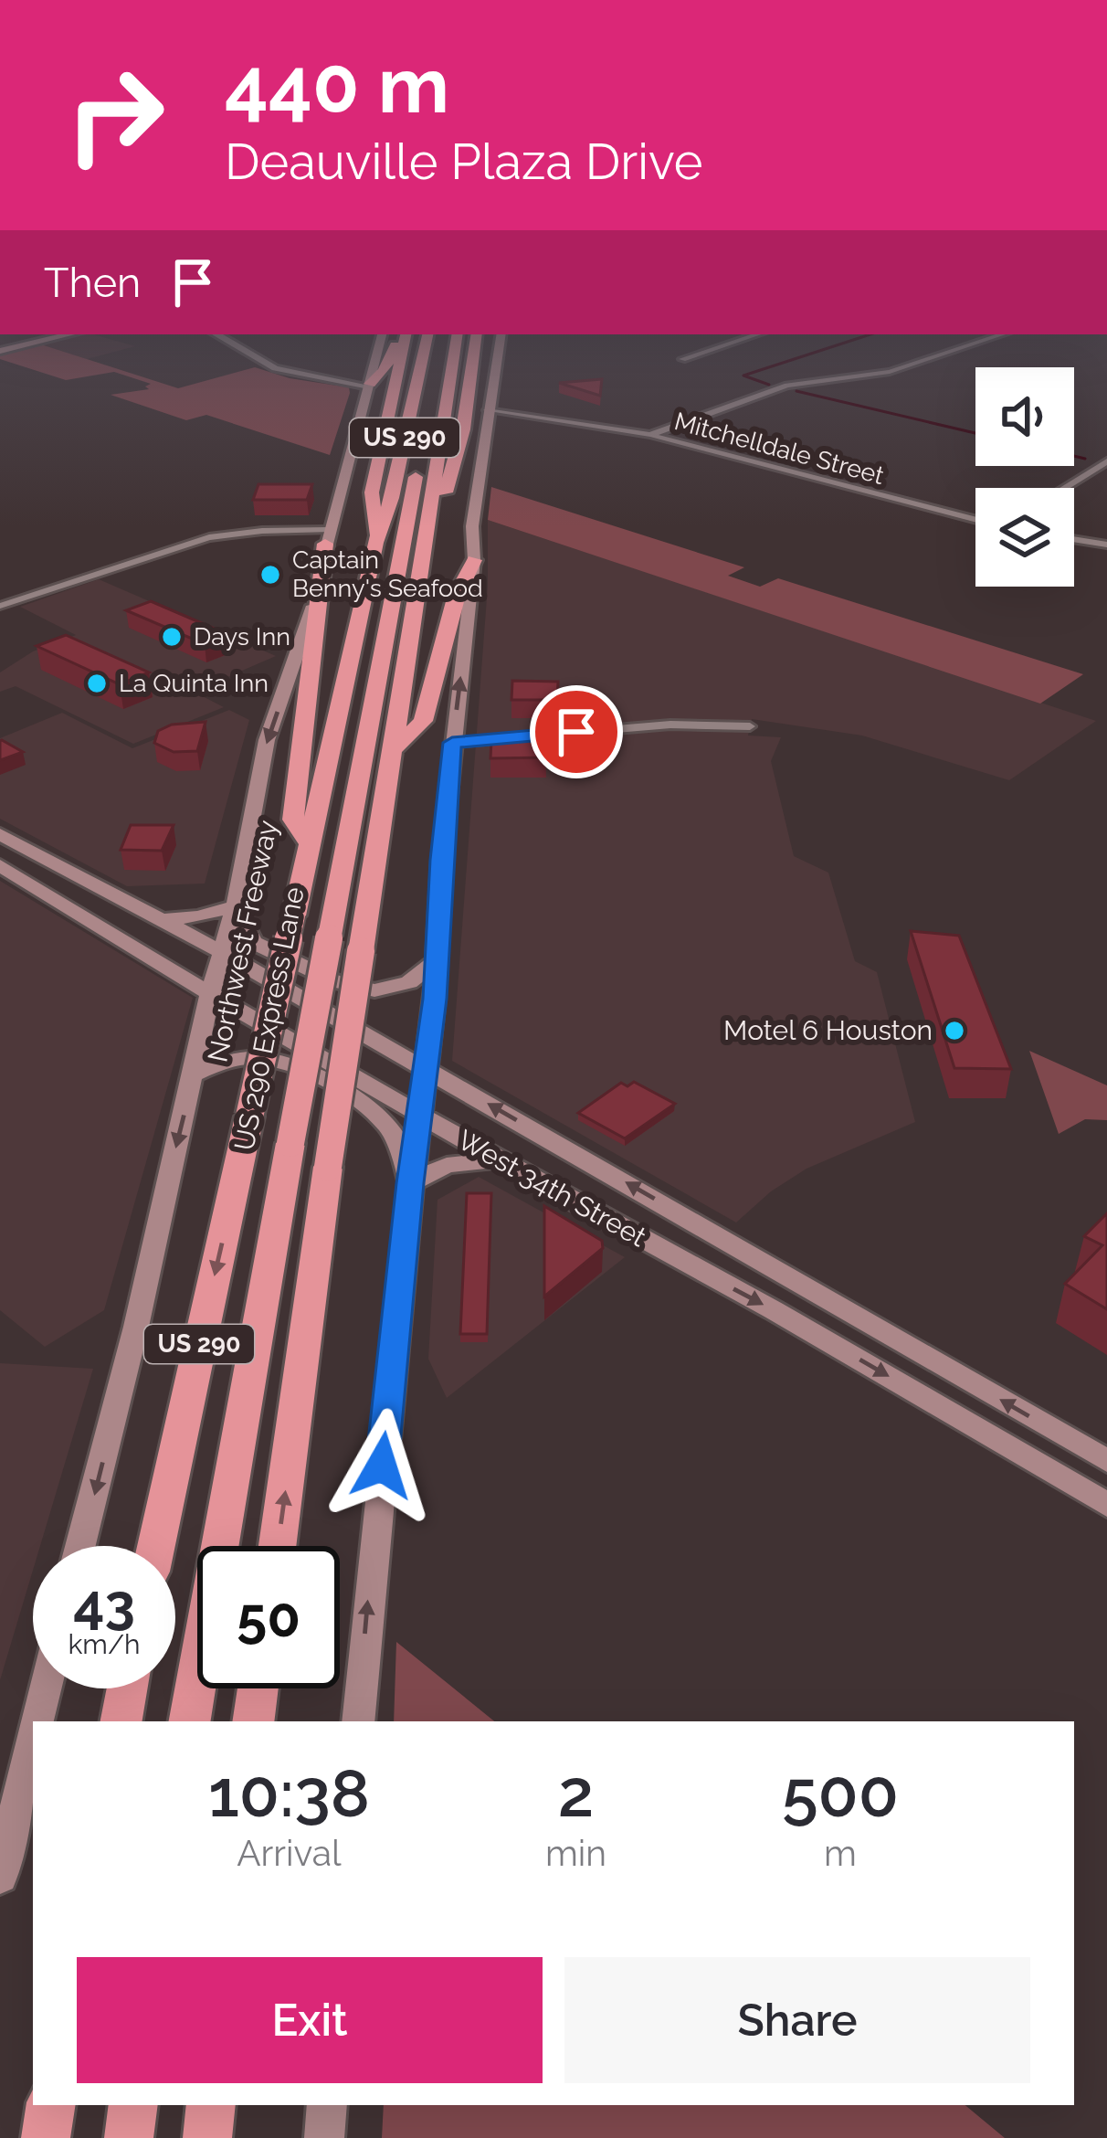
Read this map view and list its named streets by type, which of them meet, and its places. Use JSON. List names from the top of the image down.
{
  "streets": {
    "highway": ["US 290", "Northwest Freeway", "US 290 Express Lane"],
    "main road": ["West 34th Street"],
    "street": ["Mitchelldale Street"]
  },
  "places": [
    "Captain Benny's Seafood",
    "Days Inn",
    "La Quinta Inn",
    "Motel 6 Houston"
  ],
  "page": {
    "turn": ["440 m", "Deauville Plaza Drive"],
    "then": "Then",
    "speed": "43 km/h",
    "limit": "50",
    "eta": [
      "10:38",
      "Arrival",
      "2",
      "min",
      "500",
      "m"
    ],
    "buttons": ["Exit", "Share"]
  }
}
